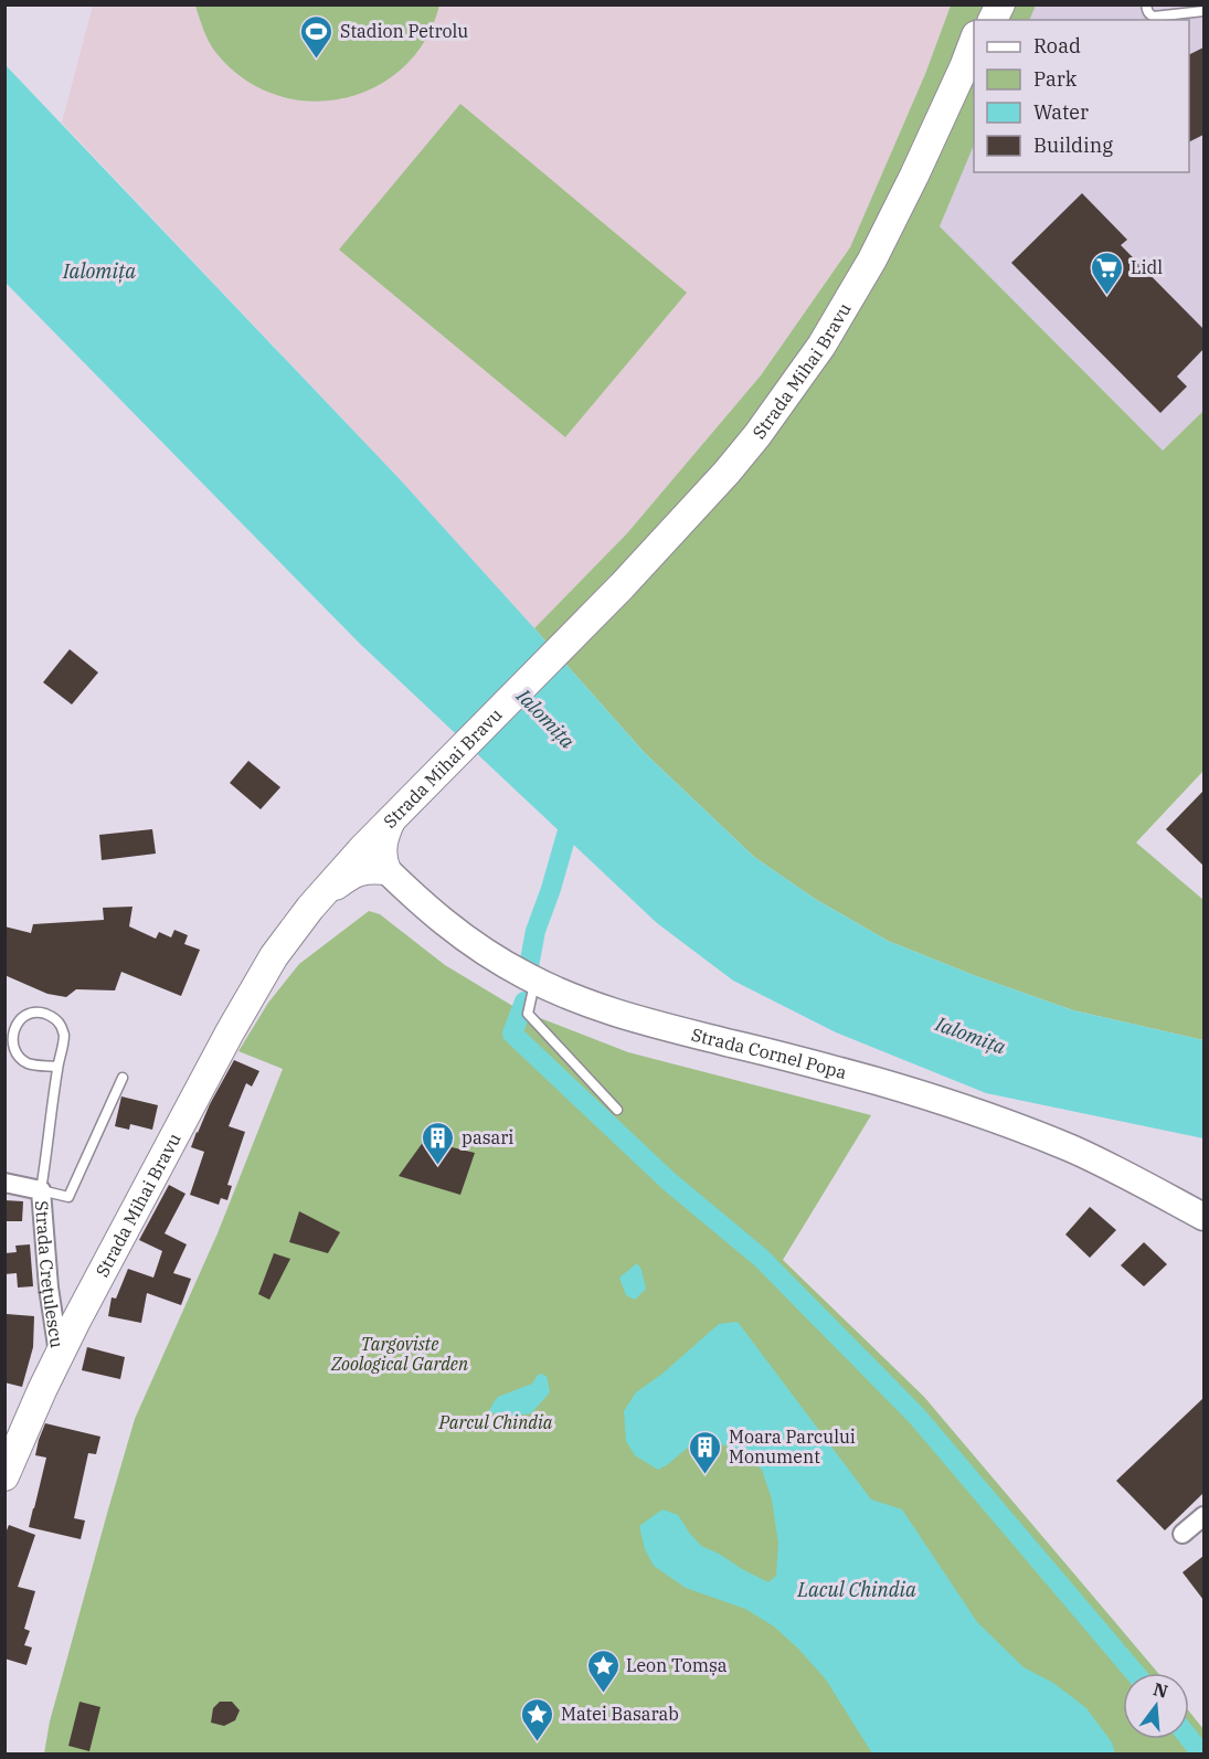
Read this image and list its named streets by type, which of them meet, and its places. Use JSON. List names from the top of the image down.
{
  "streets": {
    "main road": ["Strada Mihai Bravu", "Strada Cornel Popa"],
    "street": ["Strada Crețulescu"]
  },
  "crossings": [
    ["Strada Mihai Bravu", "Strada Cornel Popa"],
    ["Strada Mihai Bravu", "Strada Crețulescu"]
  ],
  "water": ["Ialomița", "Lacul Chindia"],
  "parks": ["Targoviste Zoological Garden", "Parcul Chindia"],
  "places": {
    "sports": ["Stadion Petrolu"],
    "supermarket": ["Lidl"],
    "building": ["pasari", "Moara Parcului Monument"],
    "place": ["Leon Tomșa", "Matei Basarab"]
  },
  "legend": [
    "Road",
    "Park",
    "Water",
    "Building"
  ],
  "north": "top"
}
